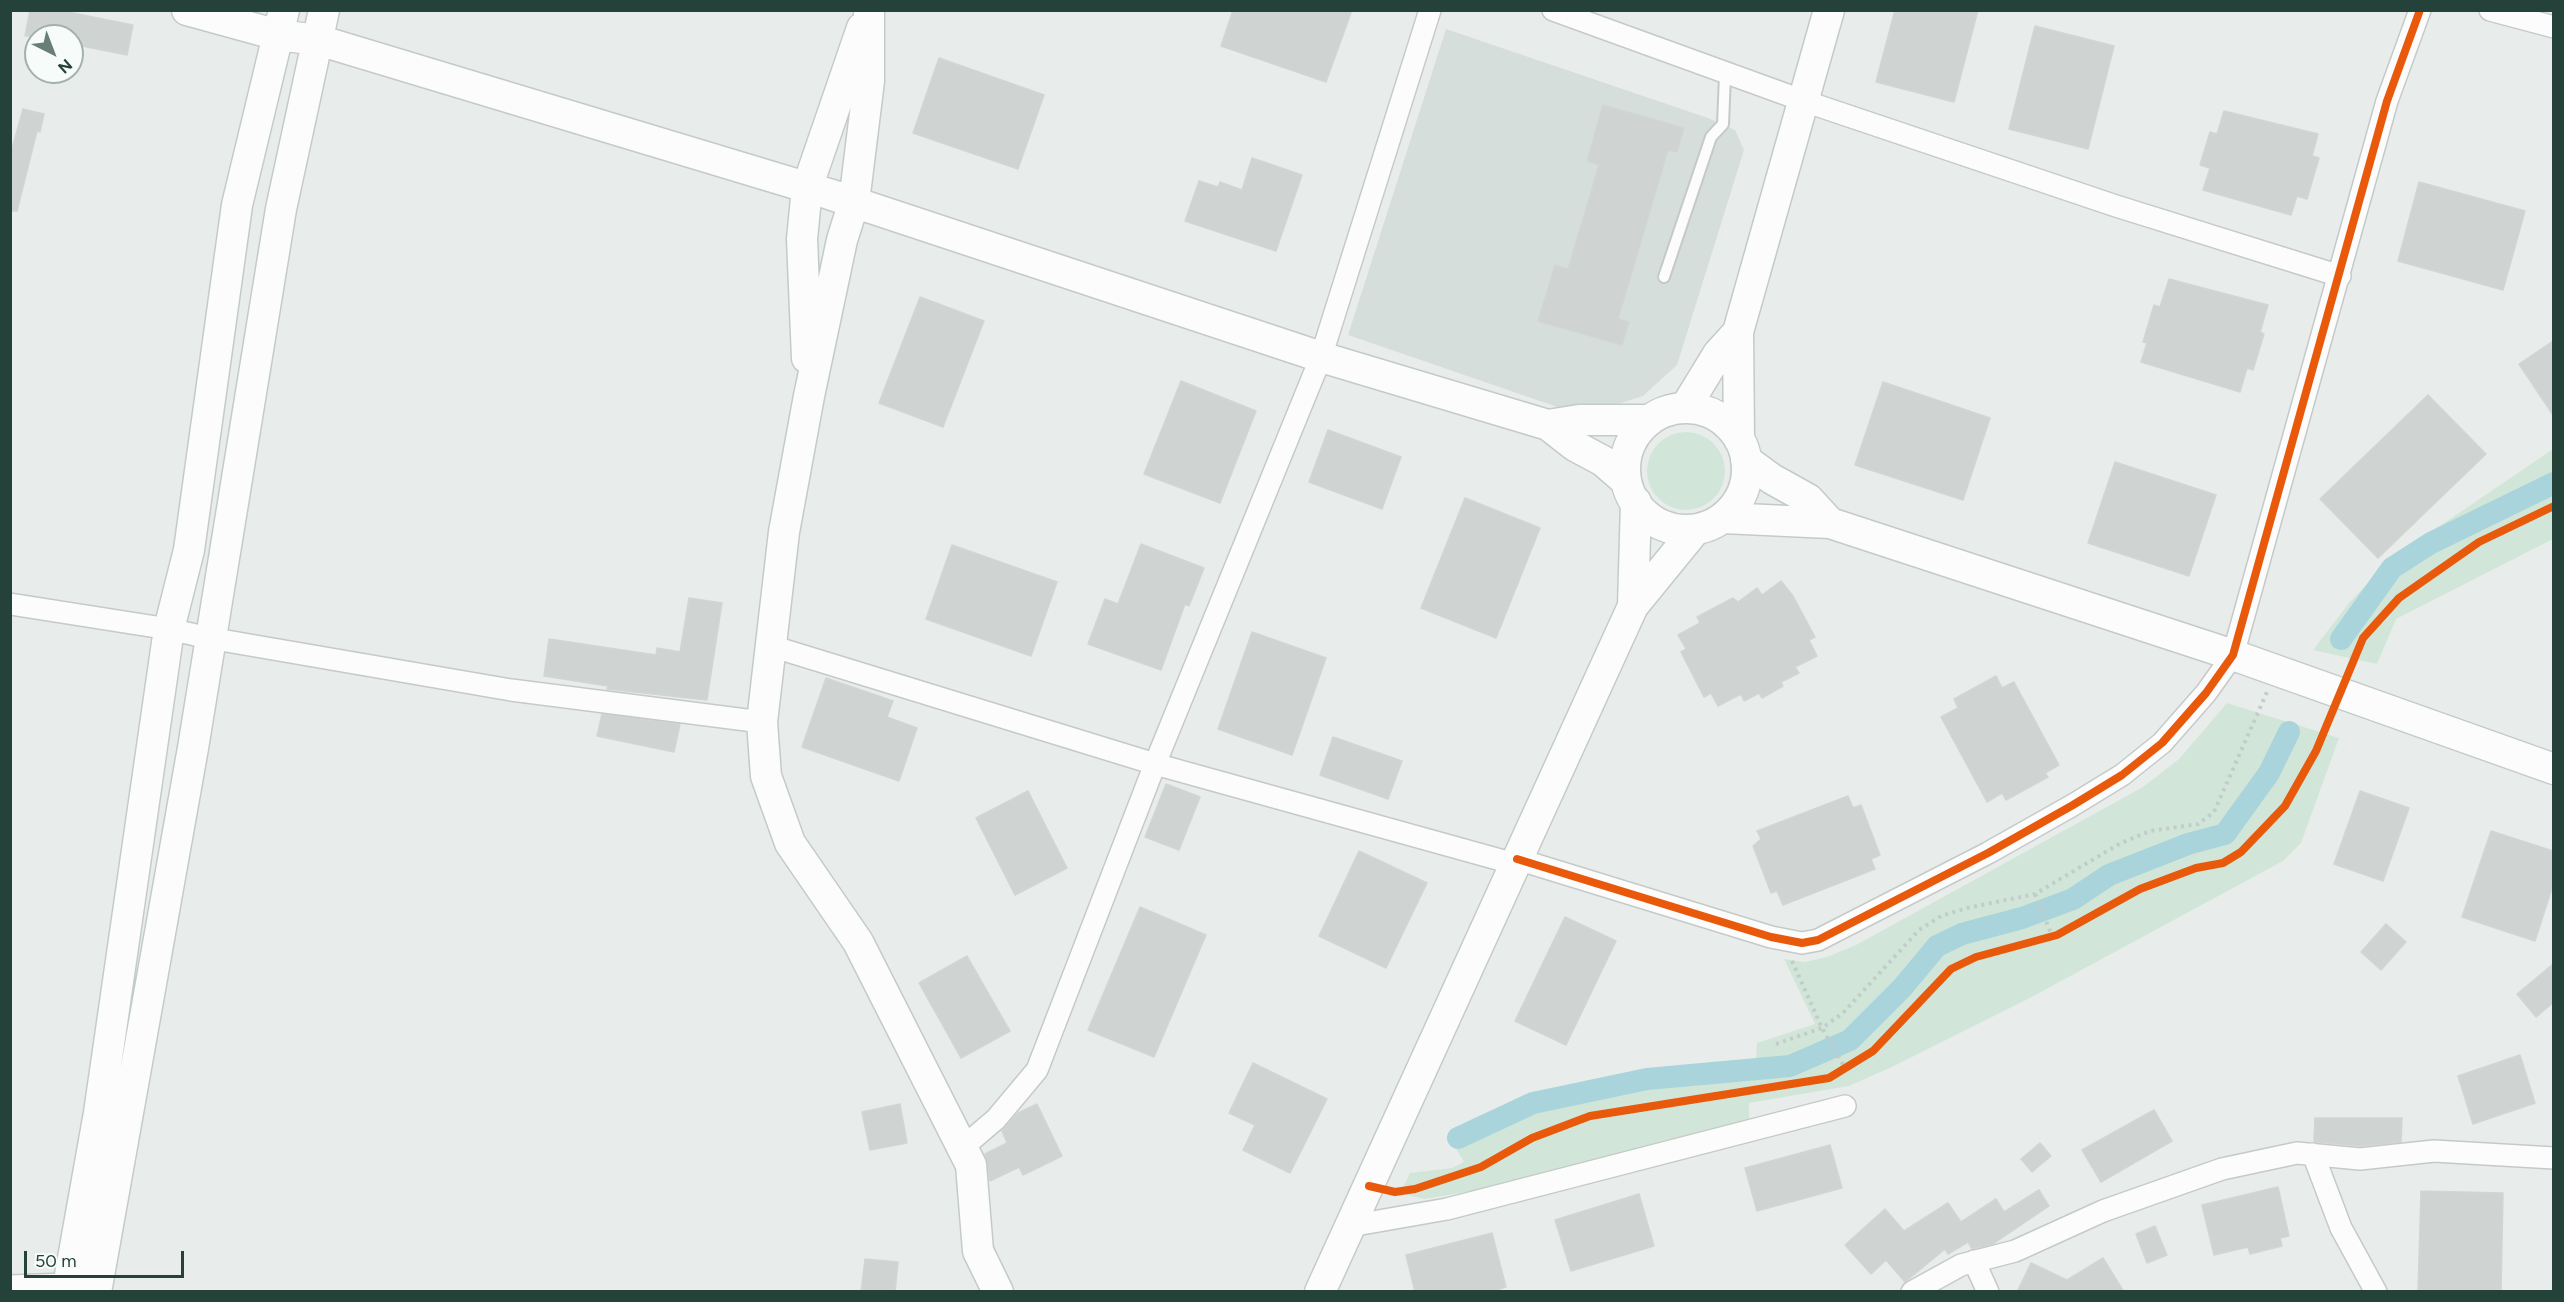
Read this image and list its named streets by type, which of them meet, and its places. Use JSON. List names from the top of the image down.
{
  "scale_bar": "50 m",
  "north": "bottom right"
}
